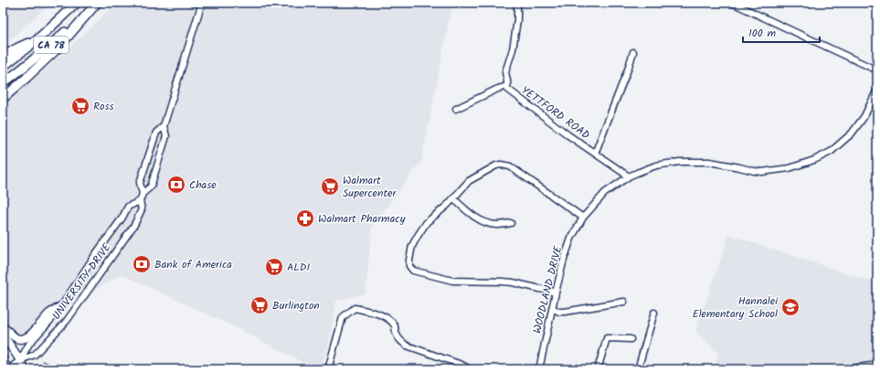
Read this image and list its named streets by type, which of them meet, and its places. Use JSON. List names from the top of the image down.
{
  "streets": {
    "highway": ["CA 78"],
    "street": ["YETTFORD ROAD", "UNIVERSITY DRIVE", "WOODLAND DRIVE"]
  },
  "crossings": [
    ["YETTFORD ROAD", "WOODLAND DRIVE"]
  ],
  "places": {
    "supermarket": [
      "Ross",
      "Walmart Supercenter",
      "ALDI",
      "Burlington"
    ],
    "bank": ["Chase", "Bank of America"],
    "pharmacy": ["Walmart Pharmacy"],
    "school or university": ["Hannalei Elementary School"]
  },
  "scale_bar": "100 m"
}
